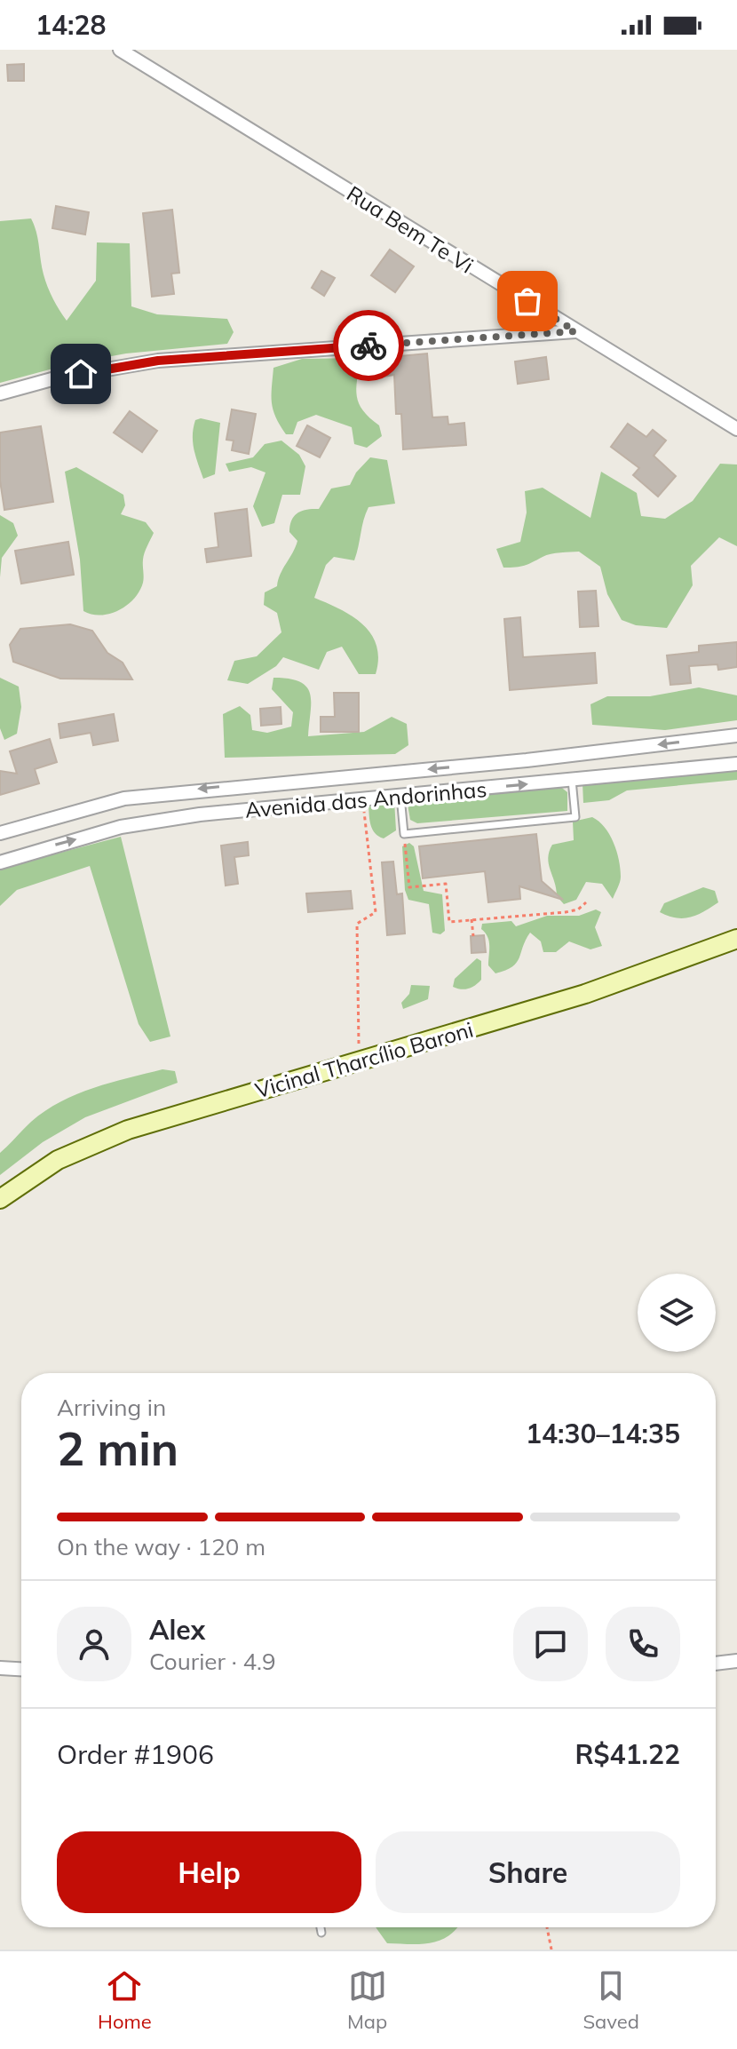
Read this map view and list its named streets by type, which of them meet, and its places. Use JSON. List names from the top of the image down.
{
  "streets": {
    "main road": ["Vicinal Tharcílio Baroni"],
    "street": ["Rua Bem Te Vi", "Avenida das Andorinhas"]
  },
  "page": {
    "status": "14:28",
    "heading": ["2 min", "Arriving in", "14:30–14:35"],
    "panel": [
      "Alex",
      "Courier · 4.9",
      "Order #1906",
      "R$41.22"
    ],
    "bar": "On the way · 120 m",
    "buttons": ["Help", "Share"],
    "tabs": ["Home", "Map", "Saved"]
  }
}
